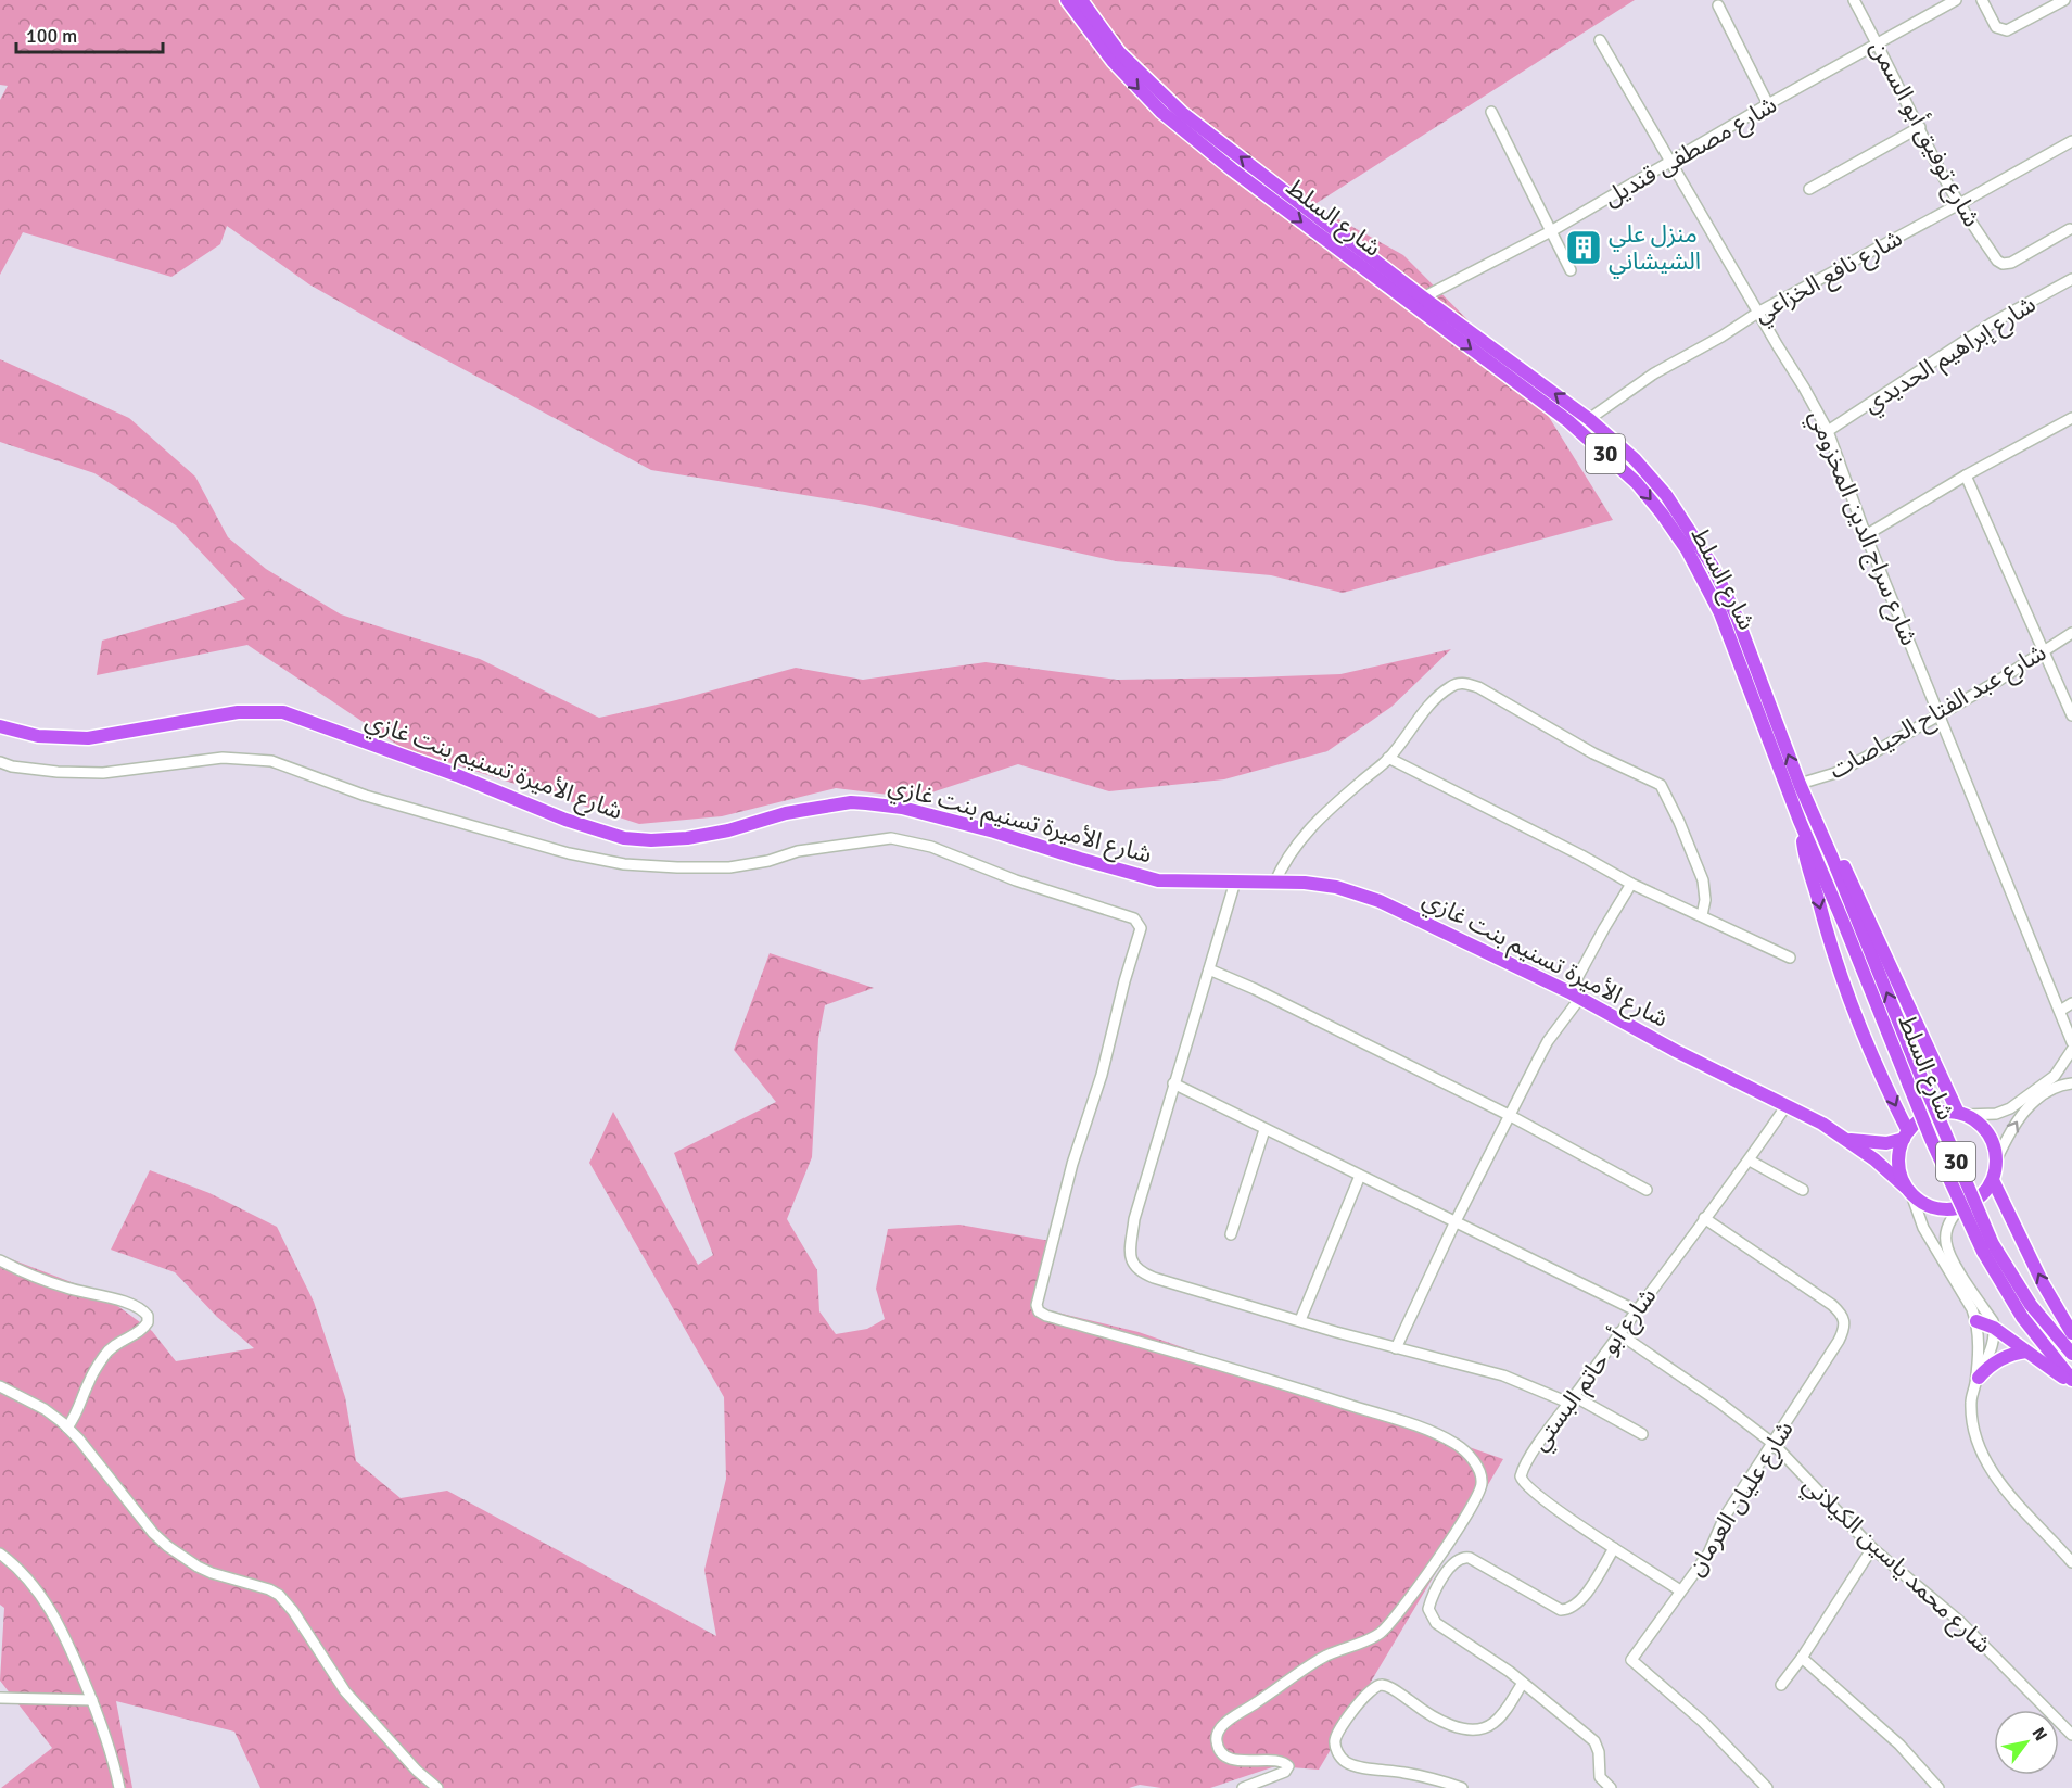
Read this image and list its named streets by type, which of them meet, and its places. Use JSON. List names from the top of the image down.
{
  "streets": {
    "main road": ["شارع السلط", "30", "شارع الأميرة تسنيم بنت غازي"],
    "street": [
      "شارع توفيق أبو السمن",
      "شارع مصطفى قنديل",
      "شارع نافع الخزاعي",
      "شارع إبراهيم الحديدي",
      "شارع سراج الدين المخزومي",
      "شارع عبد الفتاح الحياصات",
      "شارع أبو حاتم البستي",
      "شارع عليان العرمان",
      "شارع محمد ياسين الكيلاني"
    ]
  },
  "crossings": [
    ["شارع توفيق أبو السمن", "شارع مصطفى قنديل"],
    ["شارع توفيق أبو السمن", "شارع نافع الخزاعي"],
    ["شارع مصطفى قنديل", "شارع السلط"],
    ["شارع مصطفى قنديل", "شارع سراج الدين المخزومي"],
    ["شارع السلط", "شارع نافع الخزاعي"],
    ["شارع السلط", "شارع عبد الفتاح الحياصات"],
    ["شارع نافع الخزاعي", "شارع سراج الدين المخزومي"],
    ["شارع إبراهيم الحديدي", "شارع سراج الدين المخزومي"],
    ["شارع سراج الدين المخزومي", "شارع عبد الفتاح الحياصات"],
    ["شارع الأميرة تسنيم بنت غازي", "شارع أبو حاتم البستي"],
    ["شارع أبو حاتم البستي", "شارع عليان العرمان"],
    ["شارع أبو حاتم البستي", "شارع محمد ياسين الكيلاني"],
    ["شارع عليان العرمان", "شارع محمد ياسين الكيلاني"]
  ],
  "places": {
    "building": ["منزل علي الشيشاني"]
  },
  "scale_bar": "100 m",
  "north": "top right"
}
